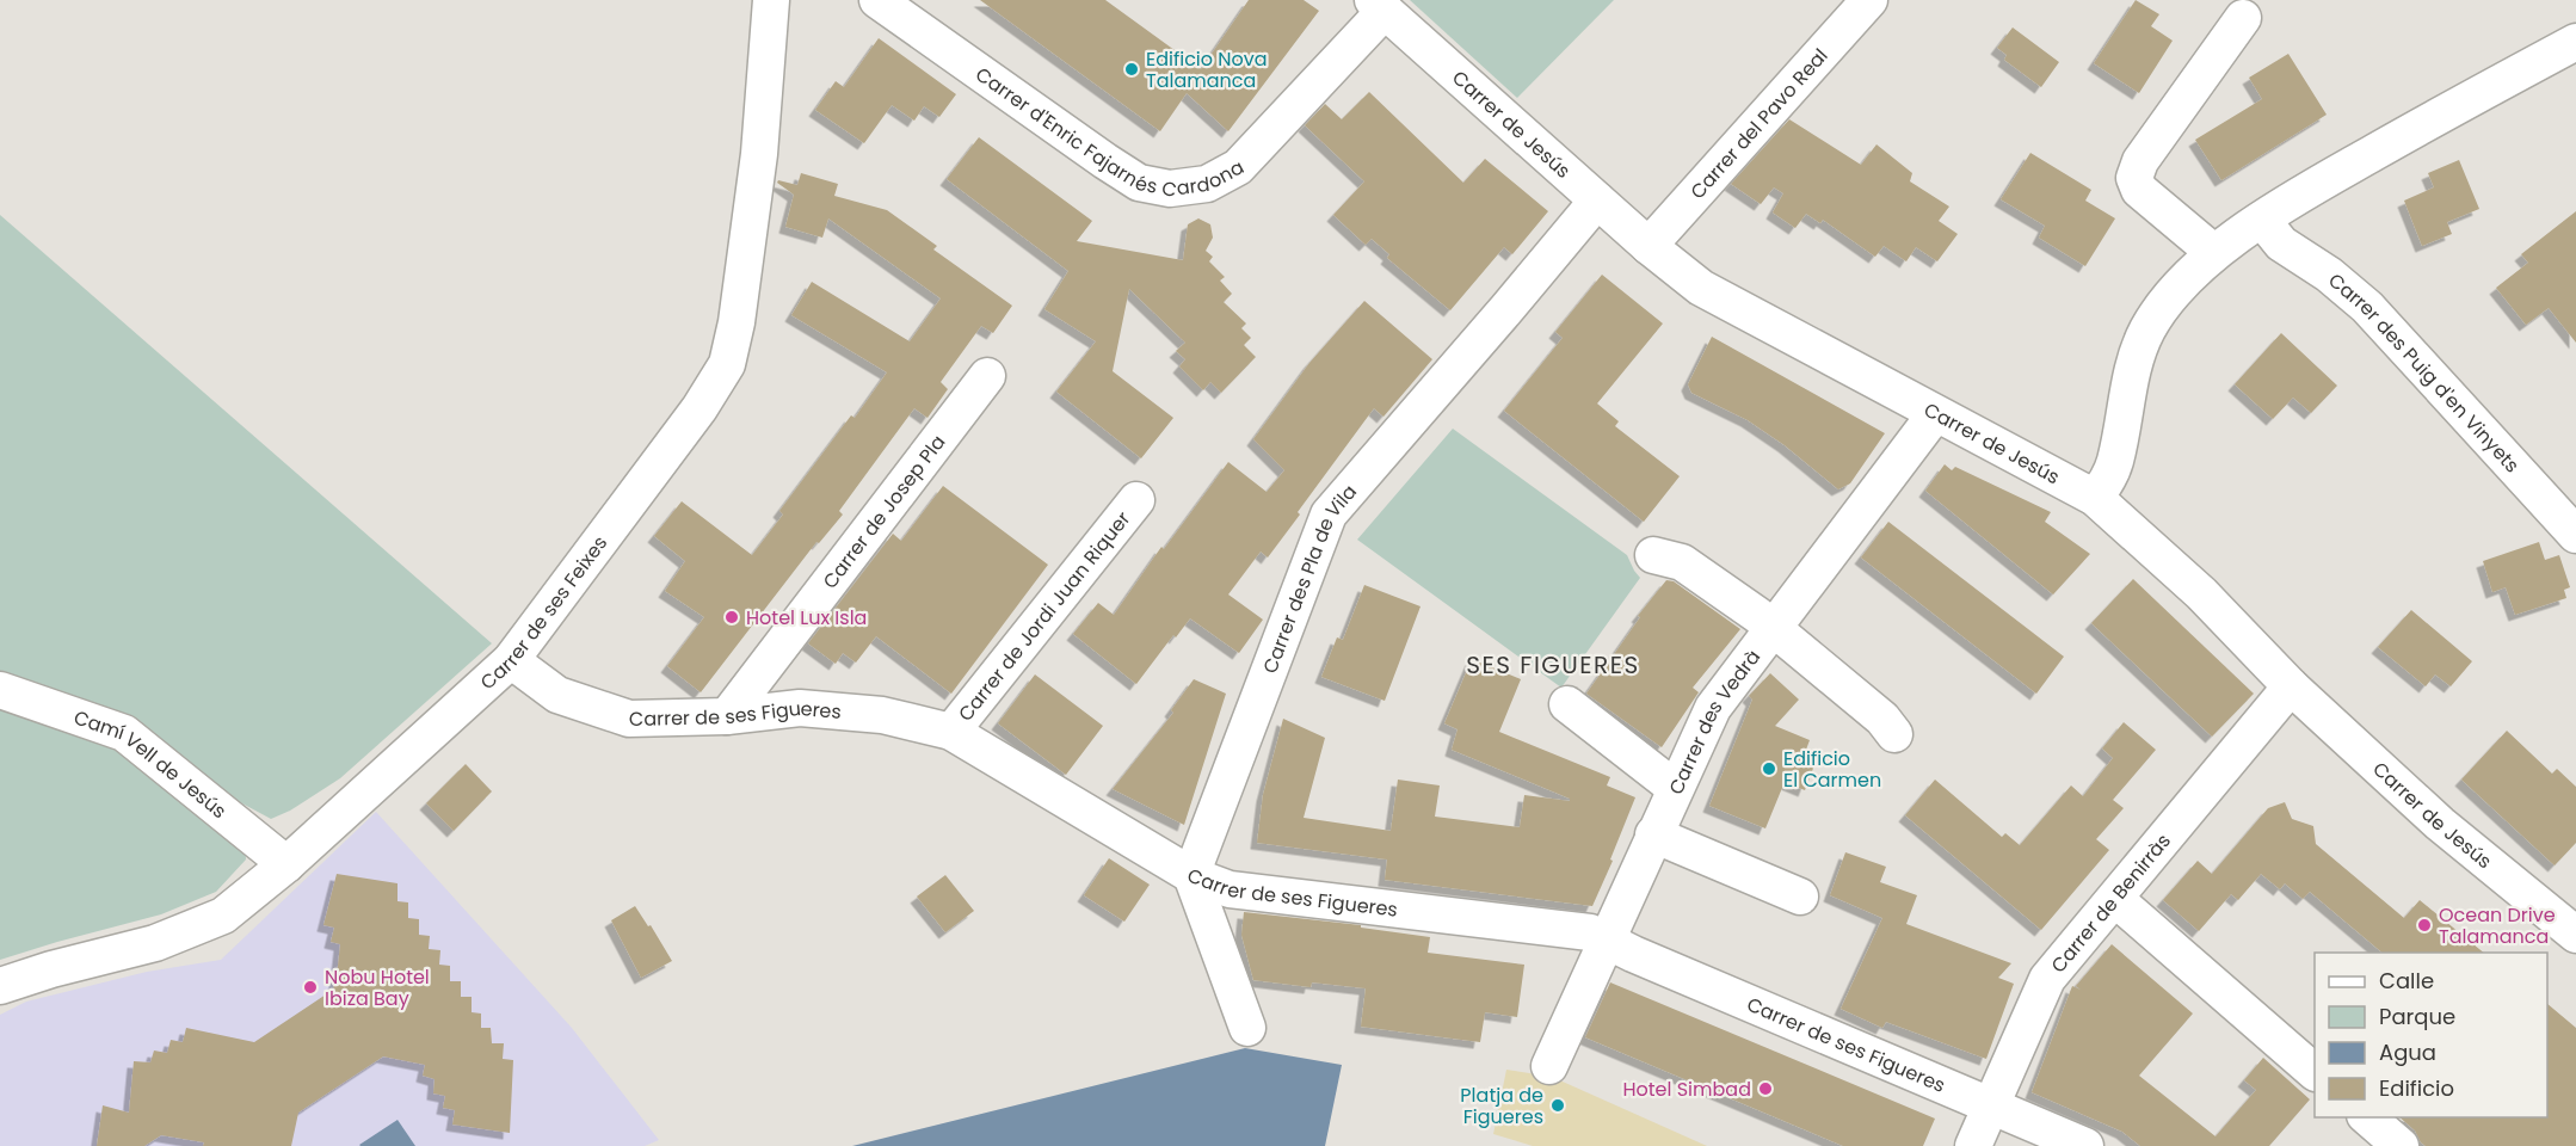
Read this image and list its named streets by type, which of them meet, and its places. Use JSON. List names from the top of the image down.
{
  "streets": {
    "street": [
      "Carrer d'Enric Fajarnés Cardona",
      "Carrer del Pavo Real",
      "Carrer de Jesús",
      "Carrer des Puig d'en Vinyets",
      "Carrer de Josep Pla",
      "Carrer des Pla de Vila",
      "Carrer de ses Feixes",
      "Carrer de Jordi Juan Riquer",
      "Carrer de ses Figueres",
      "Carrer des Vedrà",
      "Camí Vell de Jesús",
      "Carrer de Benirràs"
    ]
  },
  "crossings": [
    ["Carrer d'Enric Fajarnés Cardona", "Carrer de Jesús"],
    ["Carrer del Pavo Real", "Carrer de Jesús"],
    ["Carrer de Jesús", "Carrer des Pla de Vila"],
    ["Carrer de Jesús", "Carrer des Vedrà"],
    ["Carrer de Jesús", "Carrer de Benirràs"],
    ["Carrer de Josep Pla", "Carrer de ses Figueres"],
    ["Carrer des Pla de Vila", "Carrer de ses Figueres"],
    ["Carrer de ses Feixes", "Carrer de ses Figueres"],
    ["Carrer de ses Feixes", "Camí Vell de Jesús"],
    ["Carrer de Jordi Juan Riquer", "Carrer de ses Figueres"],
    ["Carrer de ses Figueres", "Carrer des Vedrà"],
    ["Carrer de ses Figueres", "Carrer de Benirràs"]
  ],
  "districts": ["SES FIGUERES"],
  "places": [
    "Edificio Nova Talamanca",
    "Hotel Lux Isla",
    "Edificio El Carmen",
    "Ocean Drive Talamanca",
    "Nobu Hotel Ibiza Bay",
    "Hotel Simbad",
    "Platja de Figueres"
  ],
  "legend": [
    "Calle",
    "Parque",
    "Agua",
    "Edificio"
  ]
}
